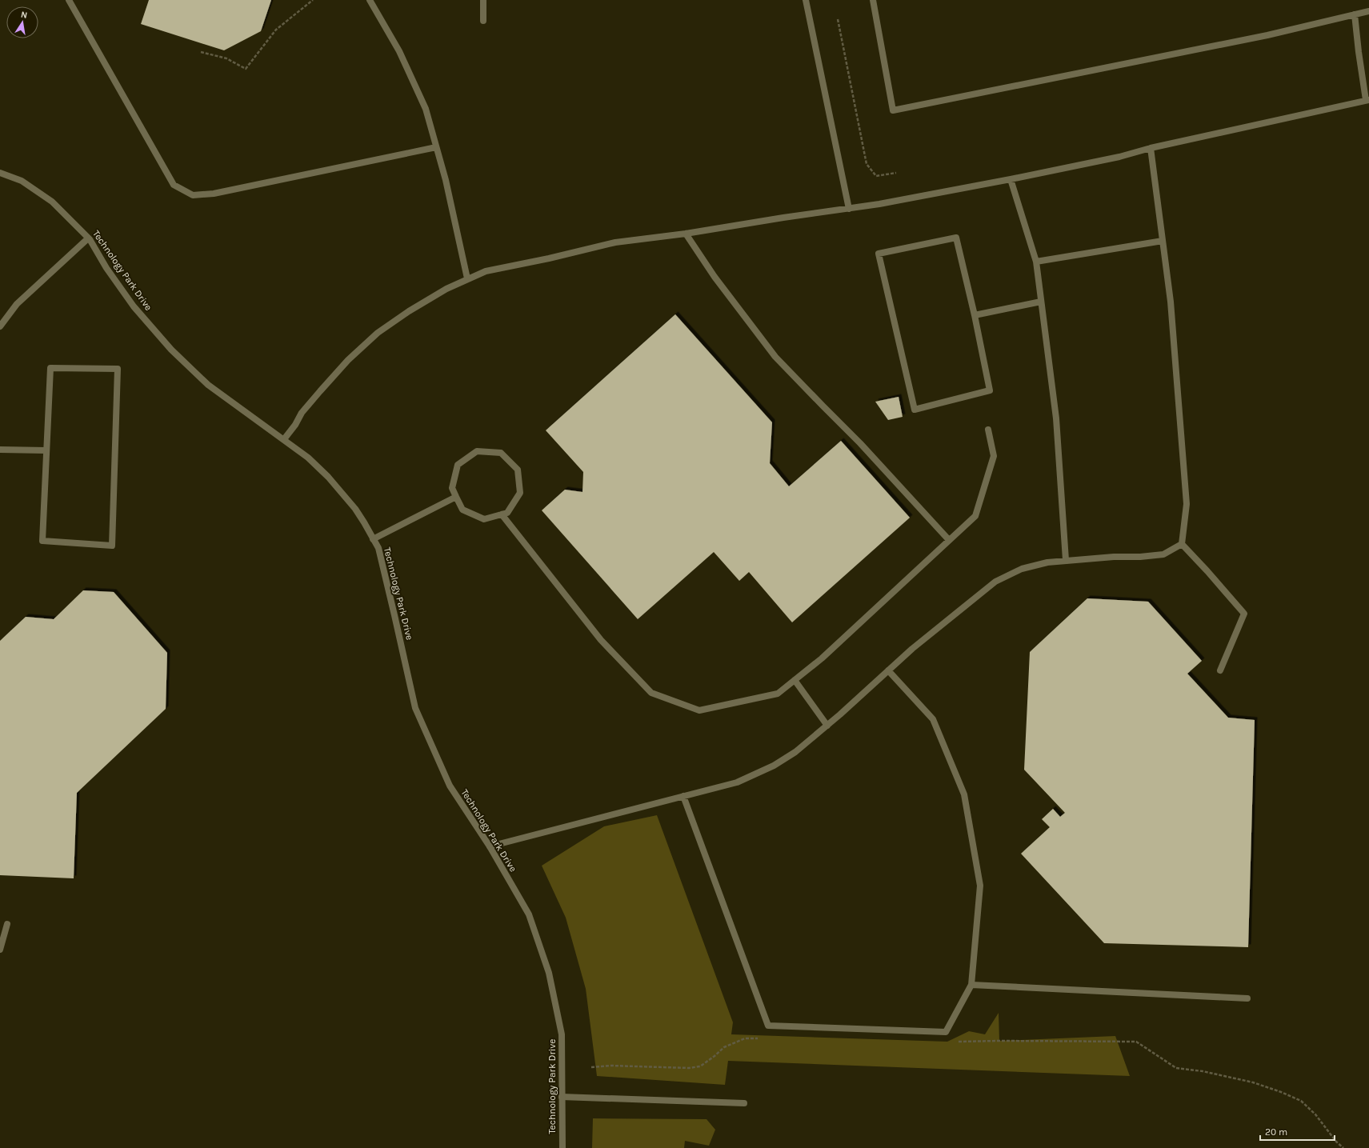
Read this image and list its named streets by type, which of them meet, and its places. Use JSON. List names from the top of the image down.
{
  "streets": {
    "street": ["Technology Park Drive"]
  },
  "scale_bar": "20 m",
  "north": "top"
}
